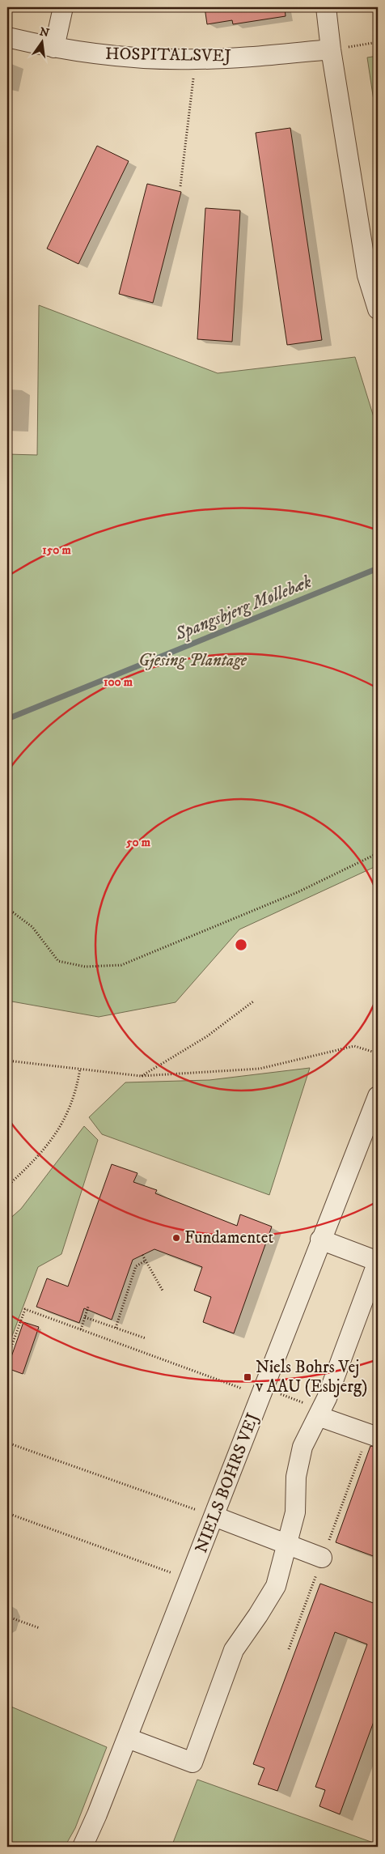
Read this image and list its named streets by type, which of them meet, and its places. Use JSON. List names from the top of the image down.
{
  "streets": {
    "street": ["HOSPITALSVEJ", "NIELS BOHRS VEJ"]
  },
  "water": ["Spangsbjerg Møllebæk"],
  "parks": ["Gjesing Plantage"],
  "places": {
    "other": ["Fundamentet"],
    "transit": ["Niels Bohrs Vej v AAU (Esbjerg)"]
  },
  "north": "top",
  "rings": ["150 m", "100 m", "50 m"]
}
